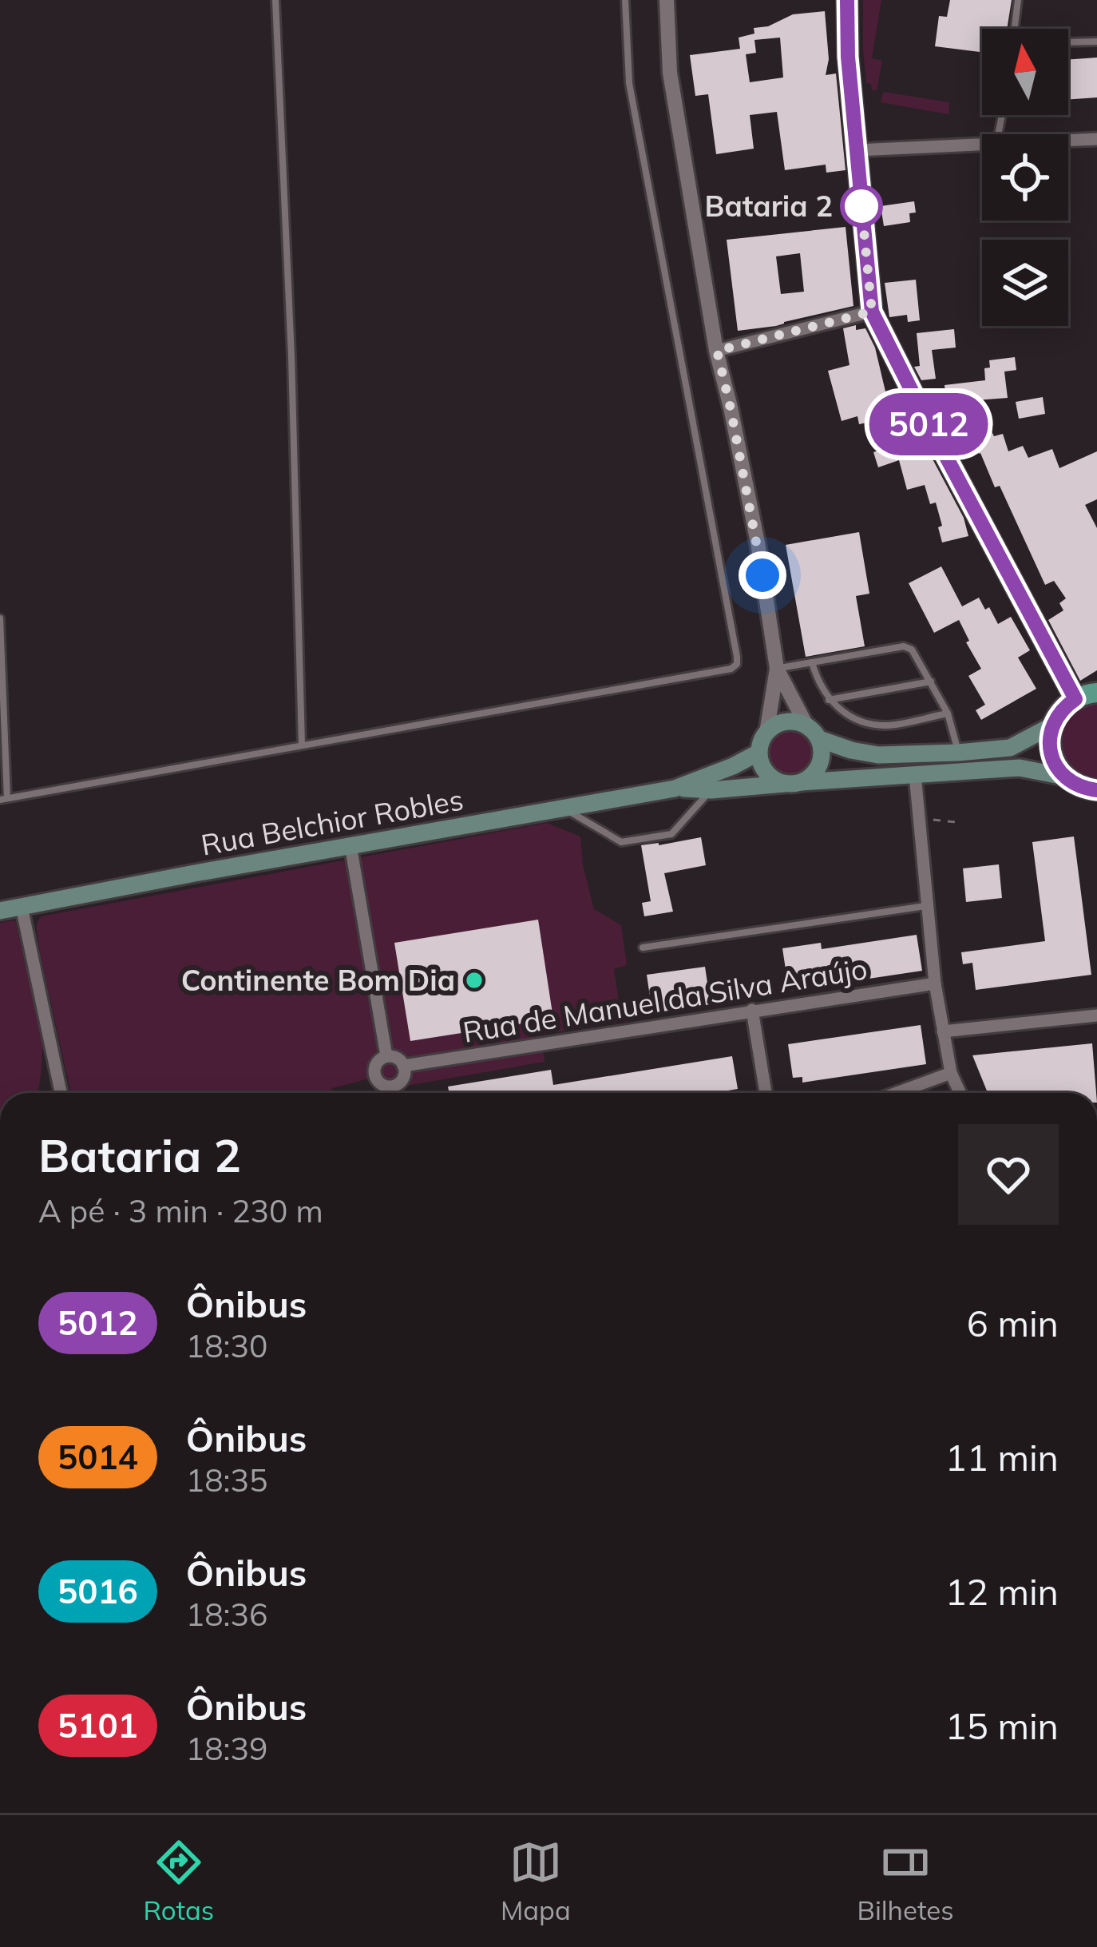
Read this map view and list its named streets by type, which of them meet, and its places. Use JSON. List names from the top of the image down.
{
  "streets": {
    "main road": ["Rua Belchior Robles"],
    "street": ["Rua de Manuel da Silva Araújo"]
  },
  "places": ["Bataria 2", "Continente Bom Dia"],
  "lines": ["bus line 5012"],
  "north": "top",
  "page": {
    "on_map": "5012",
    "heading": ["Bataria 2", "A pé · 3 min · 230 m"],
    "list": [
      {
        "mark": "5012",
        "name": "Ônibus",
        "note": "18:30",
        "value": "6 min"
      },
      {
        "mark": "5014",
        "name": "Ônibus",
        "note": "18:35",
        "value": "11 min"
      },
      {
        "mark": "5016",
        "name": "Ônibus",
        "note": "18:36",
        "value": "12 min"
      },
      {
        "mark": "5101",
        "name": "Ônibus",
        "note": "18:39",
        "value": "15 min"
      }
    ],
    "tabs": ["Rotas", "Mapa", "Bilhetes"]
  }
}
